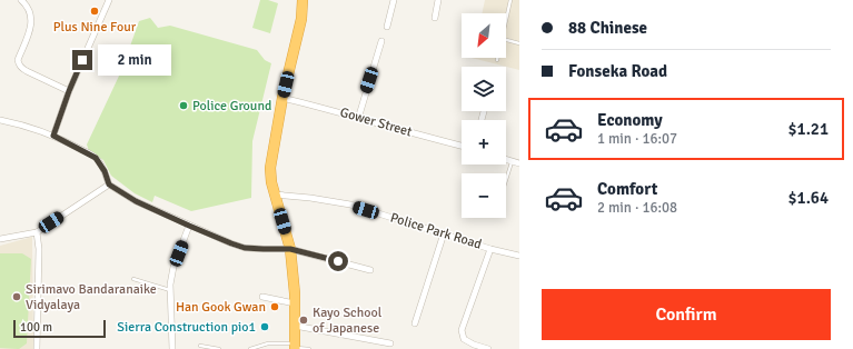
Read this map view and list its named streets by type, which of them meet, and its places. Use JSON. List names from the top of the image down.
{
  "streets": {
    "street": ["Gower Street", "Police Park Road"]
  },
  "places": [
    "Plus Nine Four",
    "Police Ground",
    "Sirimavo Bandaranaike Vidyalaya",
    "Han Gook Gwan",
    "Kayo School of Japanese",
    "Sierra Construction pio1"
  ],
  "scale_bar": "100 m",
  "north": "bottom left",
  "page": {
    "banner": ["88 Chinese", "Fonseka Road"],
    "map_buttons": ["+", "−"],
    "bubble": "2 min",
    "list": [
      {
        "name": "Economy",
        "note": "1 min · 16:07",
        "value": "$1.21"
      },
      {
        "name": "Comfort",
        "note": "2 min · 16:08",
        "value": "$1.64"
      }
    ],
    "buttons": "Confirm",
    "scale": "100 m"
  }
}
